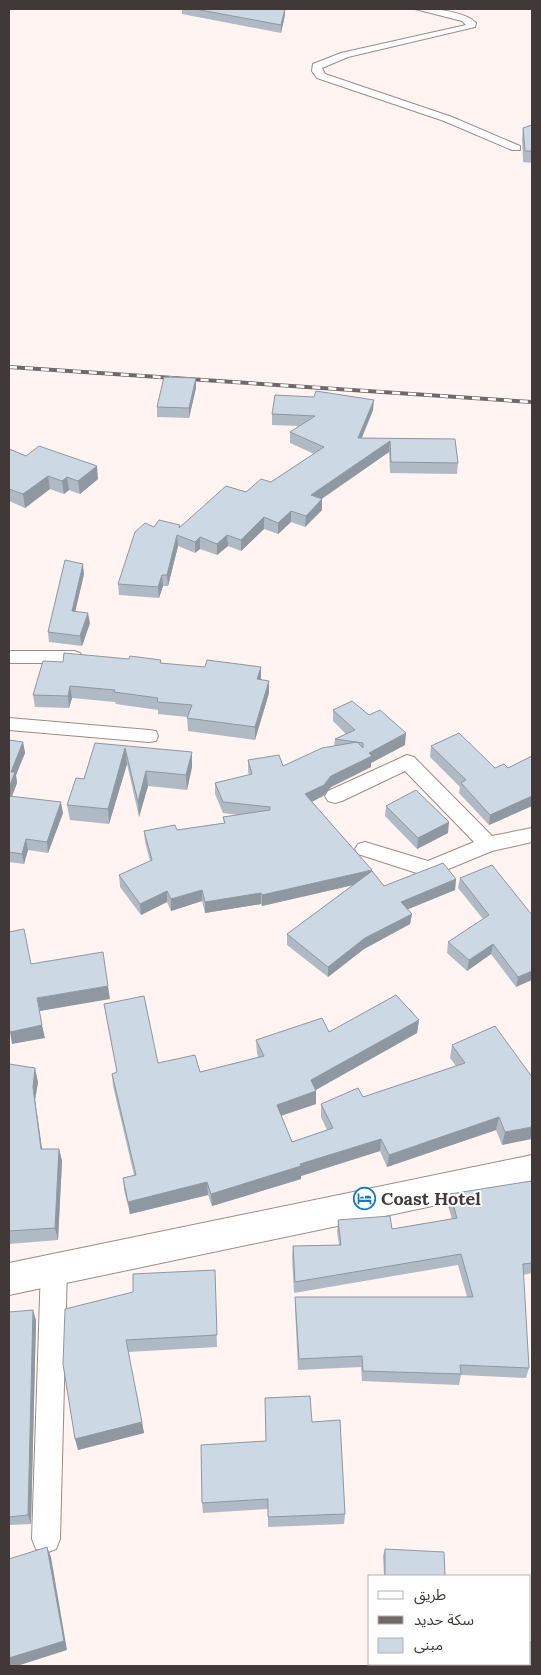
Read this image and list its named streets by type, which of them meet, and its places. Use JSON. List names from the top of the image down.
{
  "places": {
    "hotel": ["Coast Hotel"]
  },
  "legend": ["طريق", "سكة حديد", "مبنى"]
}
